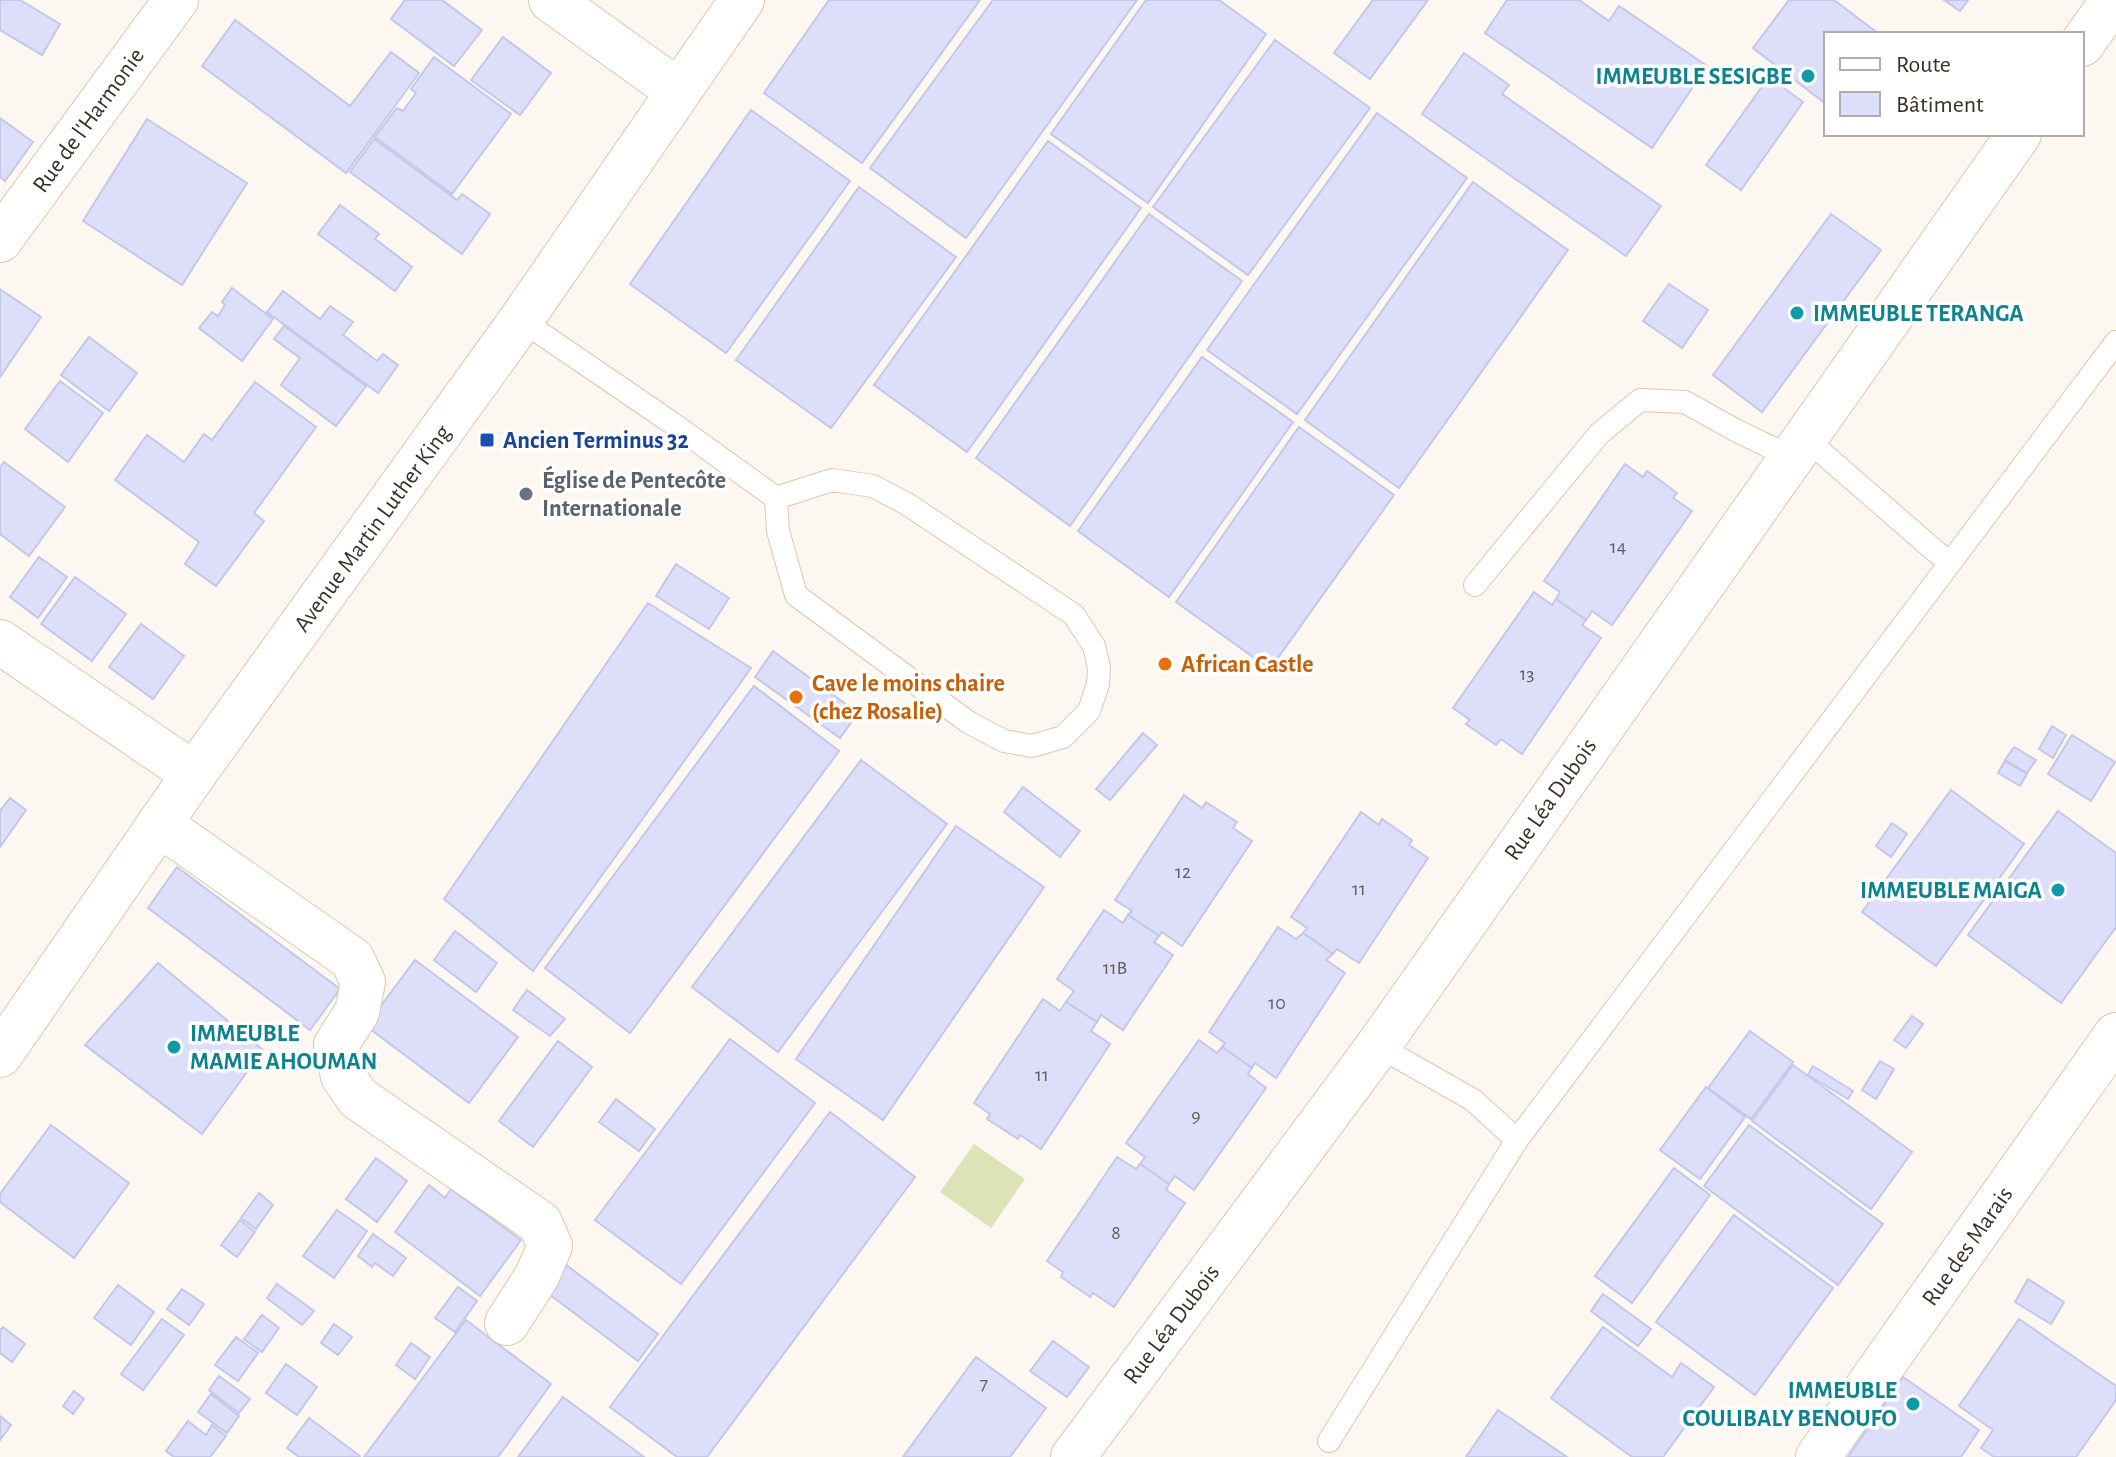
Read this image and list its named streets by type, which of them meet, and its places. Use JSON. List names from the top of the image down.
{
  "streets": {
    "street": [
      "Rue de l'Harmonie",
      "Avenue Martin Luther King",
      "Rue Léa Dubois",
      "Rue des Marais"
    ]
  },
  "places": {
    "other": [
      "IMMEUBLE SESIGBE",
      "IMMEUBLE TERANGA",
      "Église de Pentecôte Internationale",
      "African Castle",
      "Cave le moins chaire (chez Rosalie)",
      "IMMEUBLE MAIGA",
      "IMMEUBLE MAMIE AHOUMAN",
      "IMMEUBLE COULIBALY BENOUFO"
    ],
    "transit": ["Ancien Terminus 32"]
  },
  "house_numbers": [
    "14",
    "13",
    "12",
    "11",
    "11B",
    "10",
    "11",
    "9",
    "8",
    "7"
  ],
  "legend": ["Route", "Bâtiment"]
}
